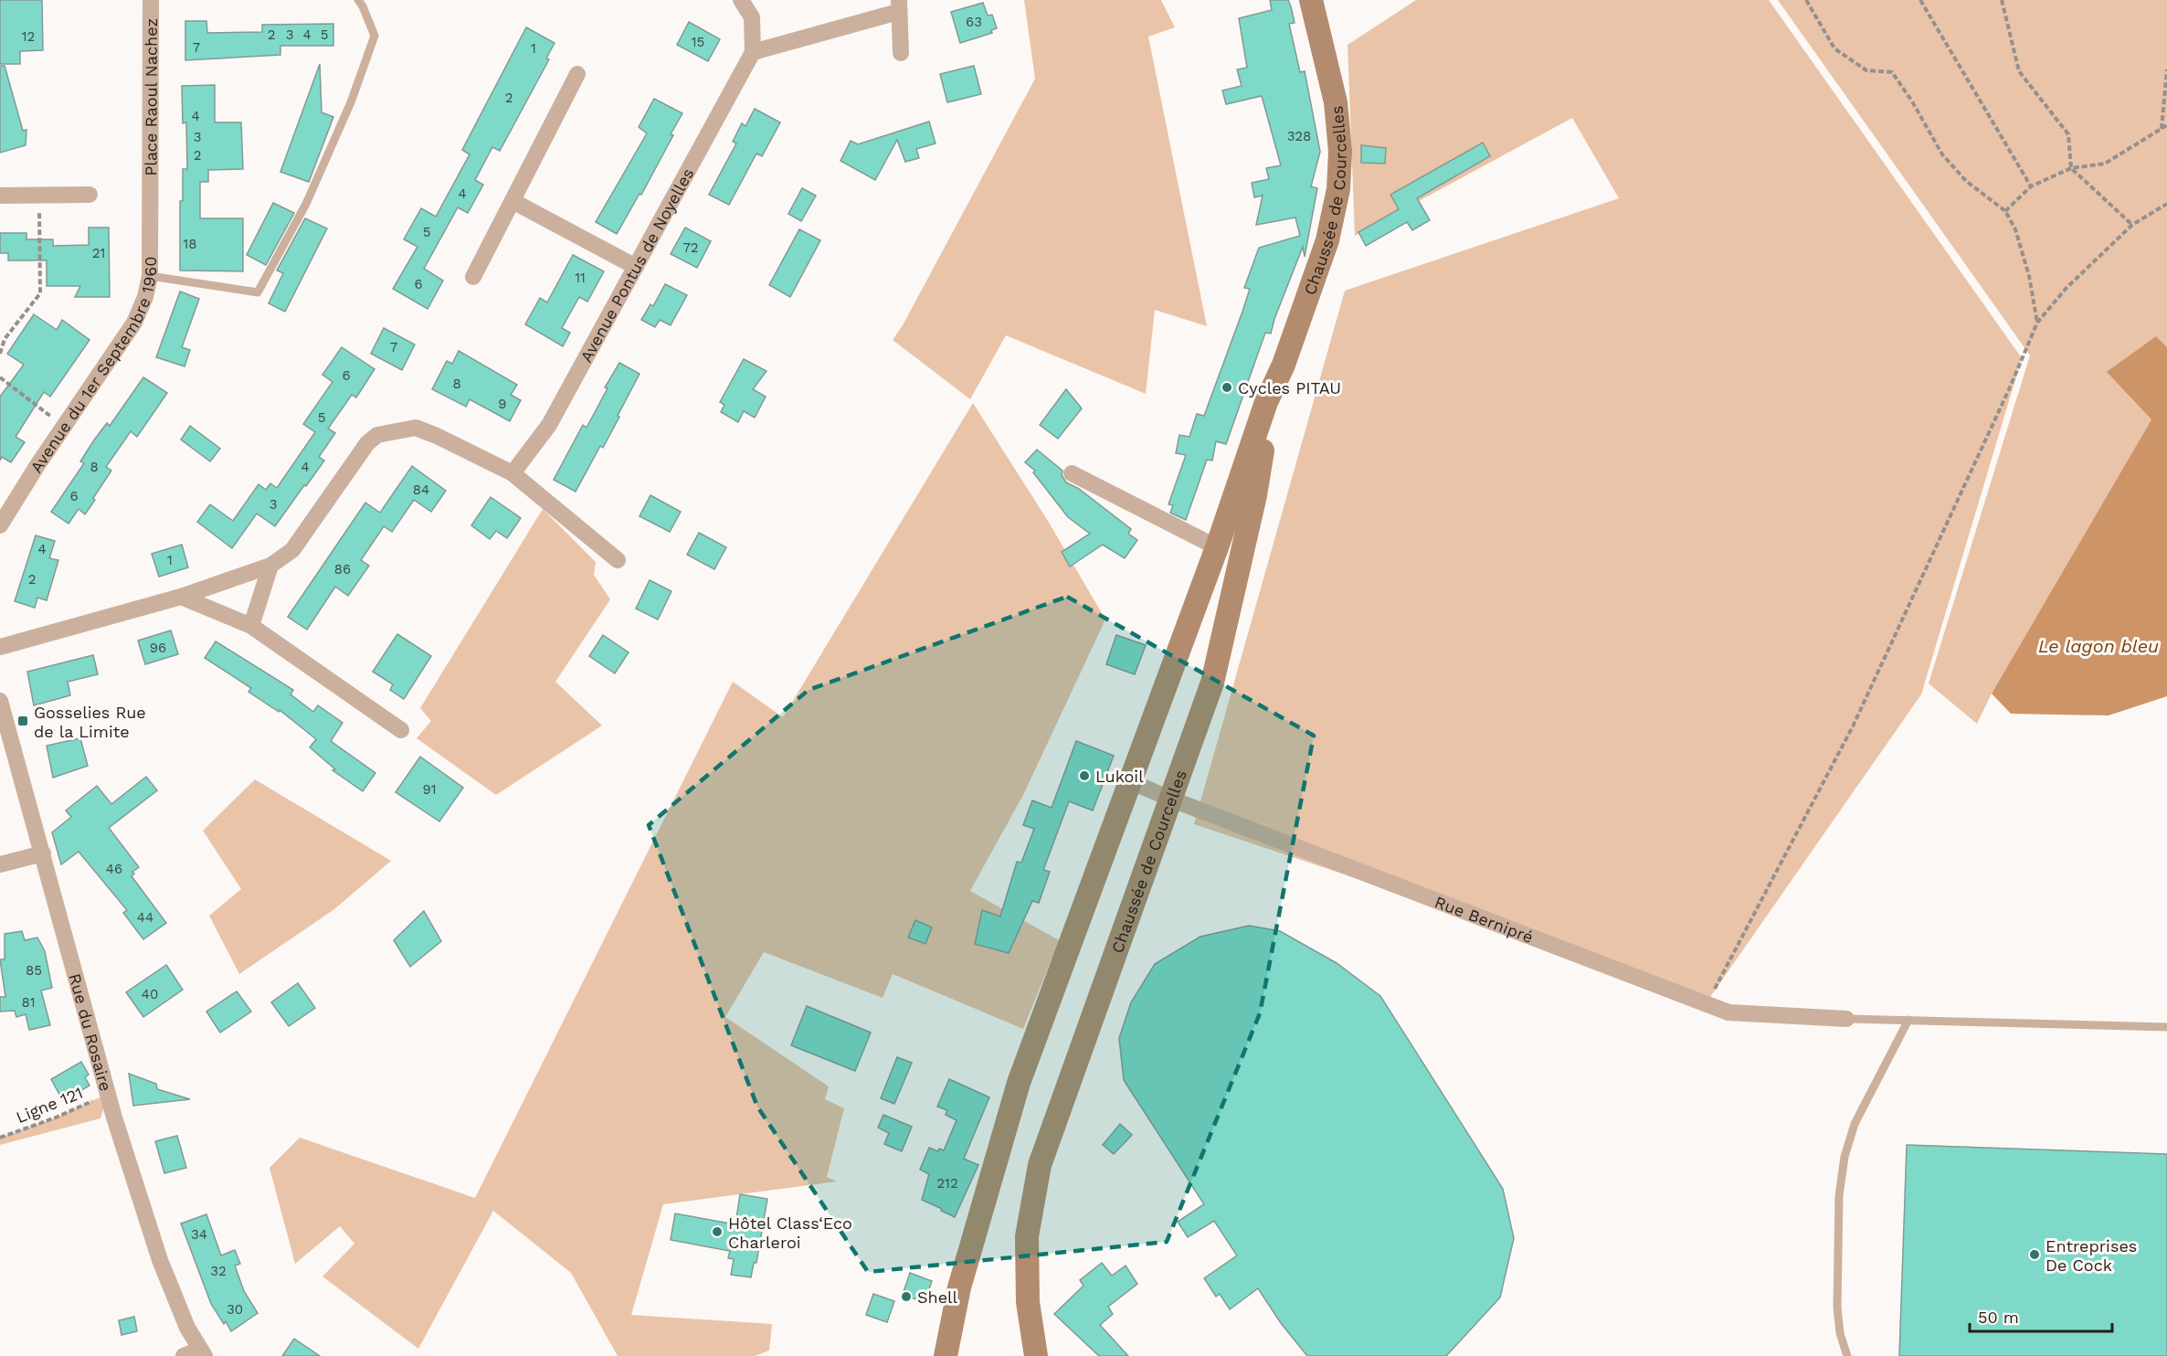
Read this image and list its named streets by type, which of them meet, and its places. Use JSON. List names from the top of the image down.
{
  "streets": {
    "main road": ["Chaussée de Courcelles"],
    "street": [
      "Place Raoul Nachez",
      "Avenue Pontus de Noyelles",
      "Avenue du 1er Septembre 1960",
      "Rue Bernipré",
      "Rue du Rosaire"
    ],
    "path": ["Ligne 121"]
  },
  "crossings": [
    ["Place Raoul Nachez", "Avenue du 1er Septembre 1960"],
    ["Chaussée de Courcelles", "Rue Bernipré"],
    ["Rue du Rosaire", "Ligne 121"]
  ],
  "water": ["Le lagon bleu"],
  "places": {
    "other": [
      "Cycles PITAU",
      "Lukoil",
      "Hôtel Class‘Eco Charleroi",
      "Entreprises De Cock",
      "Shell"
    ],
    "transit": ["Gosselies Rue de la Limite"]
  },
  "house_numbers": [
    "63",
    "2",
    "3",
    "4",
    "5",
    "12",
    "15",
    "7",
    "1",
    "2",
    "4",
    "328",
    "3",
    "2",
    "4",
    "5",
    "18",
    "72",
    "21",
    "11",
    "6",
    "7",
    "6",
    "8",
    "9",
    "5",
    "8",
    "4",
    "84",
    "6",
    "3",
    "4",
    "1",
    "86",
    "2",
    "96",
    "91",
    "46",
    "44",
    "85",
    "40",
    "81",
    "212",
    "34",
    "32",
    "30"
  ],
  "scale_bar": "50 m"
}
